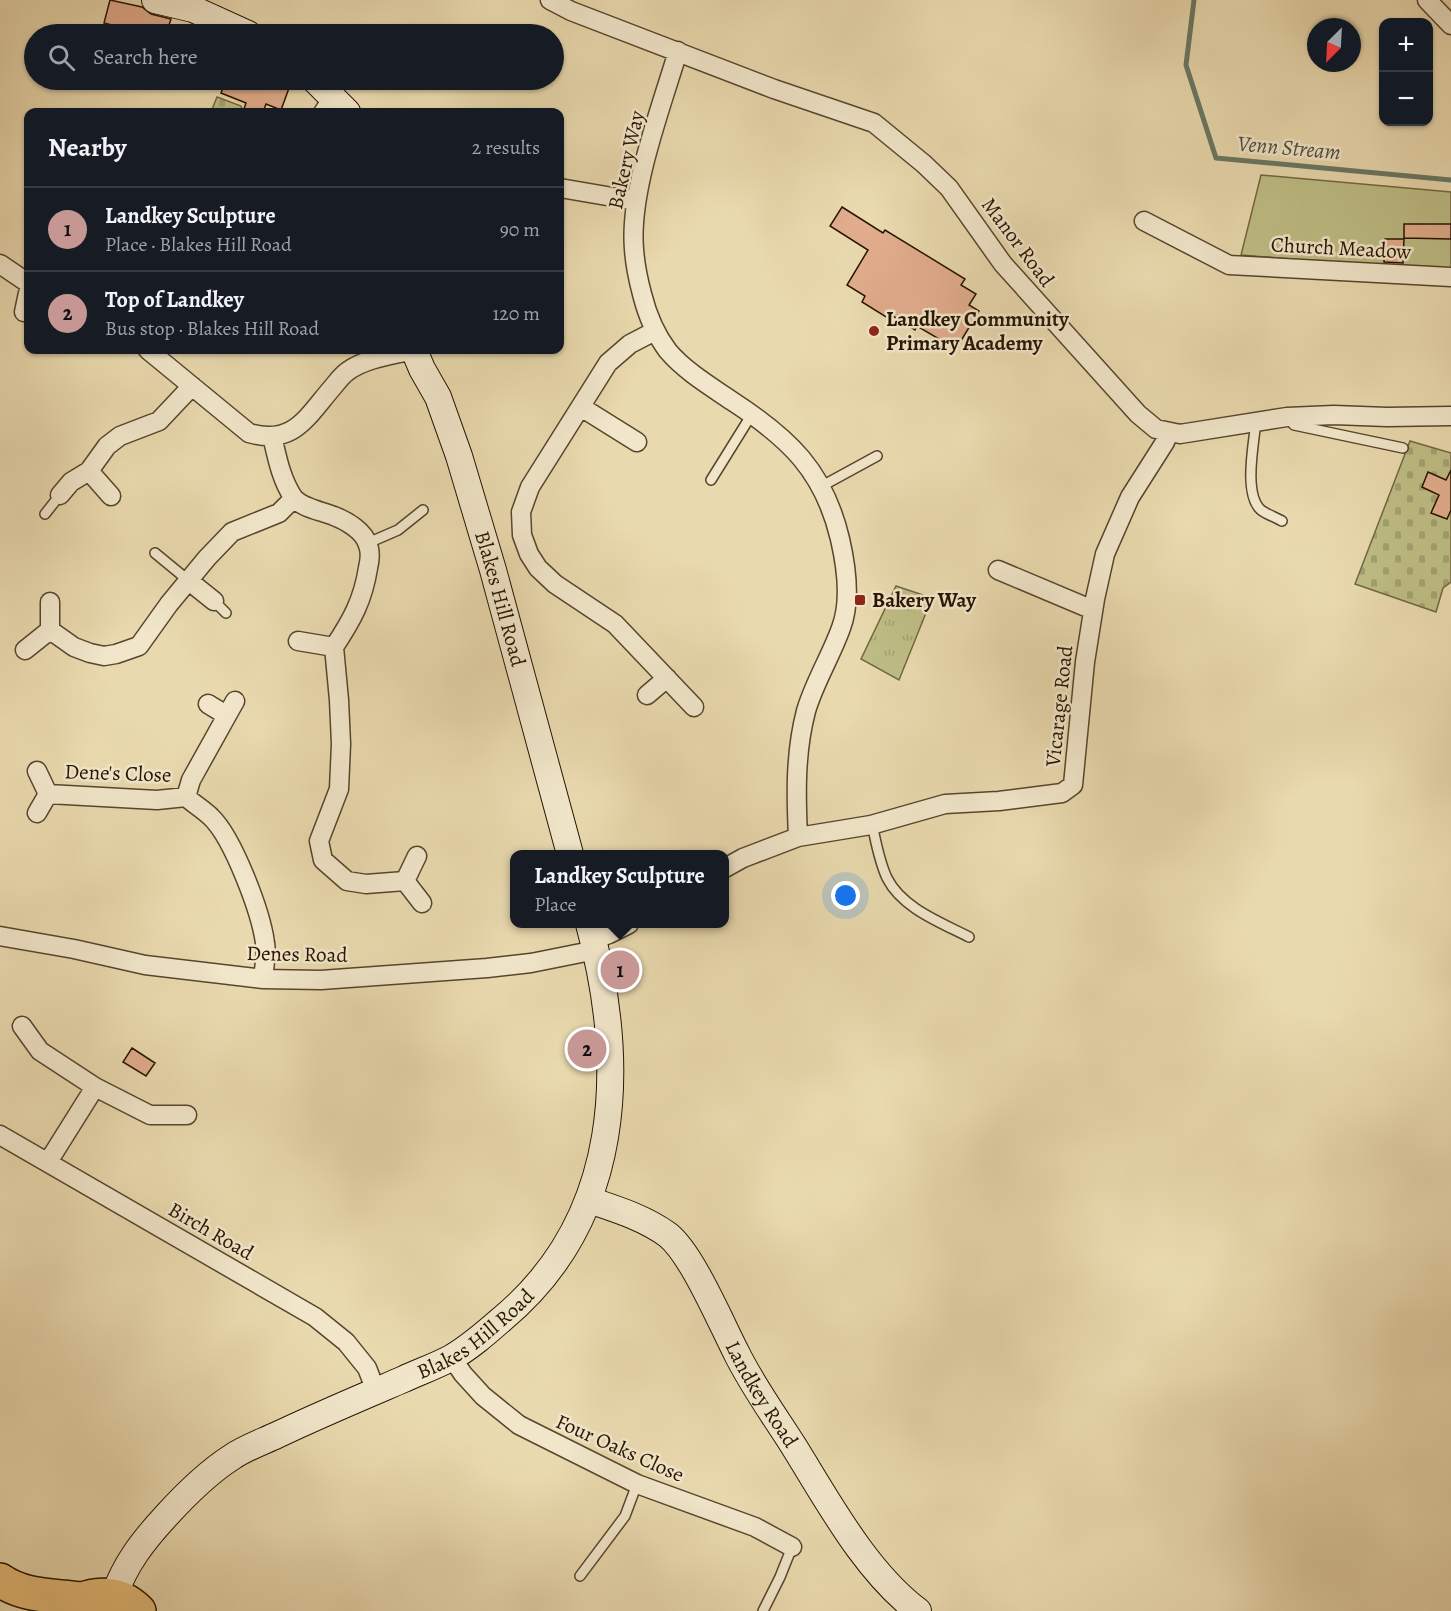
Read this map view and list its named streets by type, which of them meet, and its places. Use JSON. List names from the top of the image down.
{
  "streets": {
    "street": [
      "Bakery Way",
      "Manor Road",
      "Church Meadow",
      "Blakes Hill Road",
      "Vicarage Road",
      "Dene's Close",
      "Denes Road",
      "Birch Road",
      "Landkey Road",
      "Four Oaks Close"
    ]
  },
  "crossings": [
    ["Bakery Way", "Manor Road"],
    ["Bakery Way", "Vicarage Road"],
    ["Manor Road", "Vicarage Road"],
    ["Blakes Hill Road", "Denes Road"],
    ["Blakes Hill Road", "Birch Road"],
    ["Blakes Hill Road", "Landkey Road"],
    ["Blakes Hill Road", "Four Oaks Close"],
    ["Dene's Close", "Denes Road"]
  ],
  "water": ["Venn Stream"],
  "places": {
    "other": ["Landkey Community Primary Academy"],
    "transit": ["Bakery Way"]
  },
  "north": "bottom left",
  "page": {
    "map_buttons": ["+", "−"],
    "search": "Search here",
    "heading": ["Nearby", "2 results"],
    "list": [
      {
        "mark": "1",
        "name": "Landkey Sculpture",
        "note": "Place · Blakes Hill Road",
        "value": "90 m"
      },
      {
        "mark": "2",
        "name": "Top of Landkey",
        "note": "Bus stop · Blakes Hill Road",
        "value": "120 m"
      }
    ],
    "popup": ["Landkey Sculpture", "Place"],
    "pins": ["1", "2"]
  }
}
